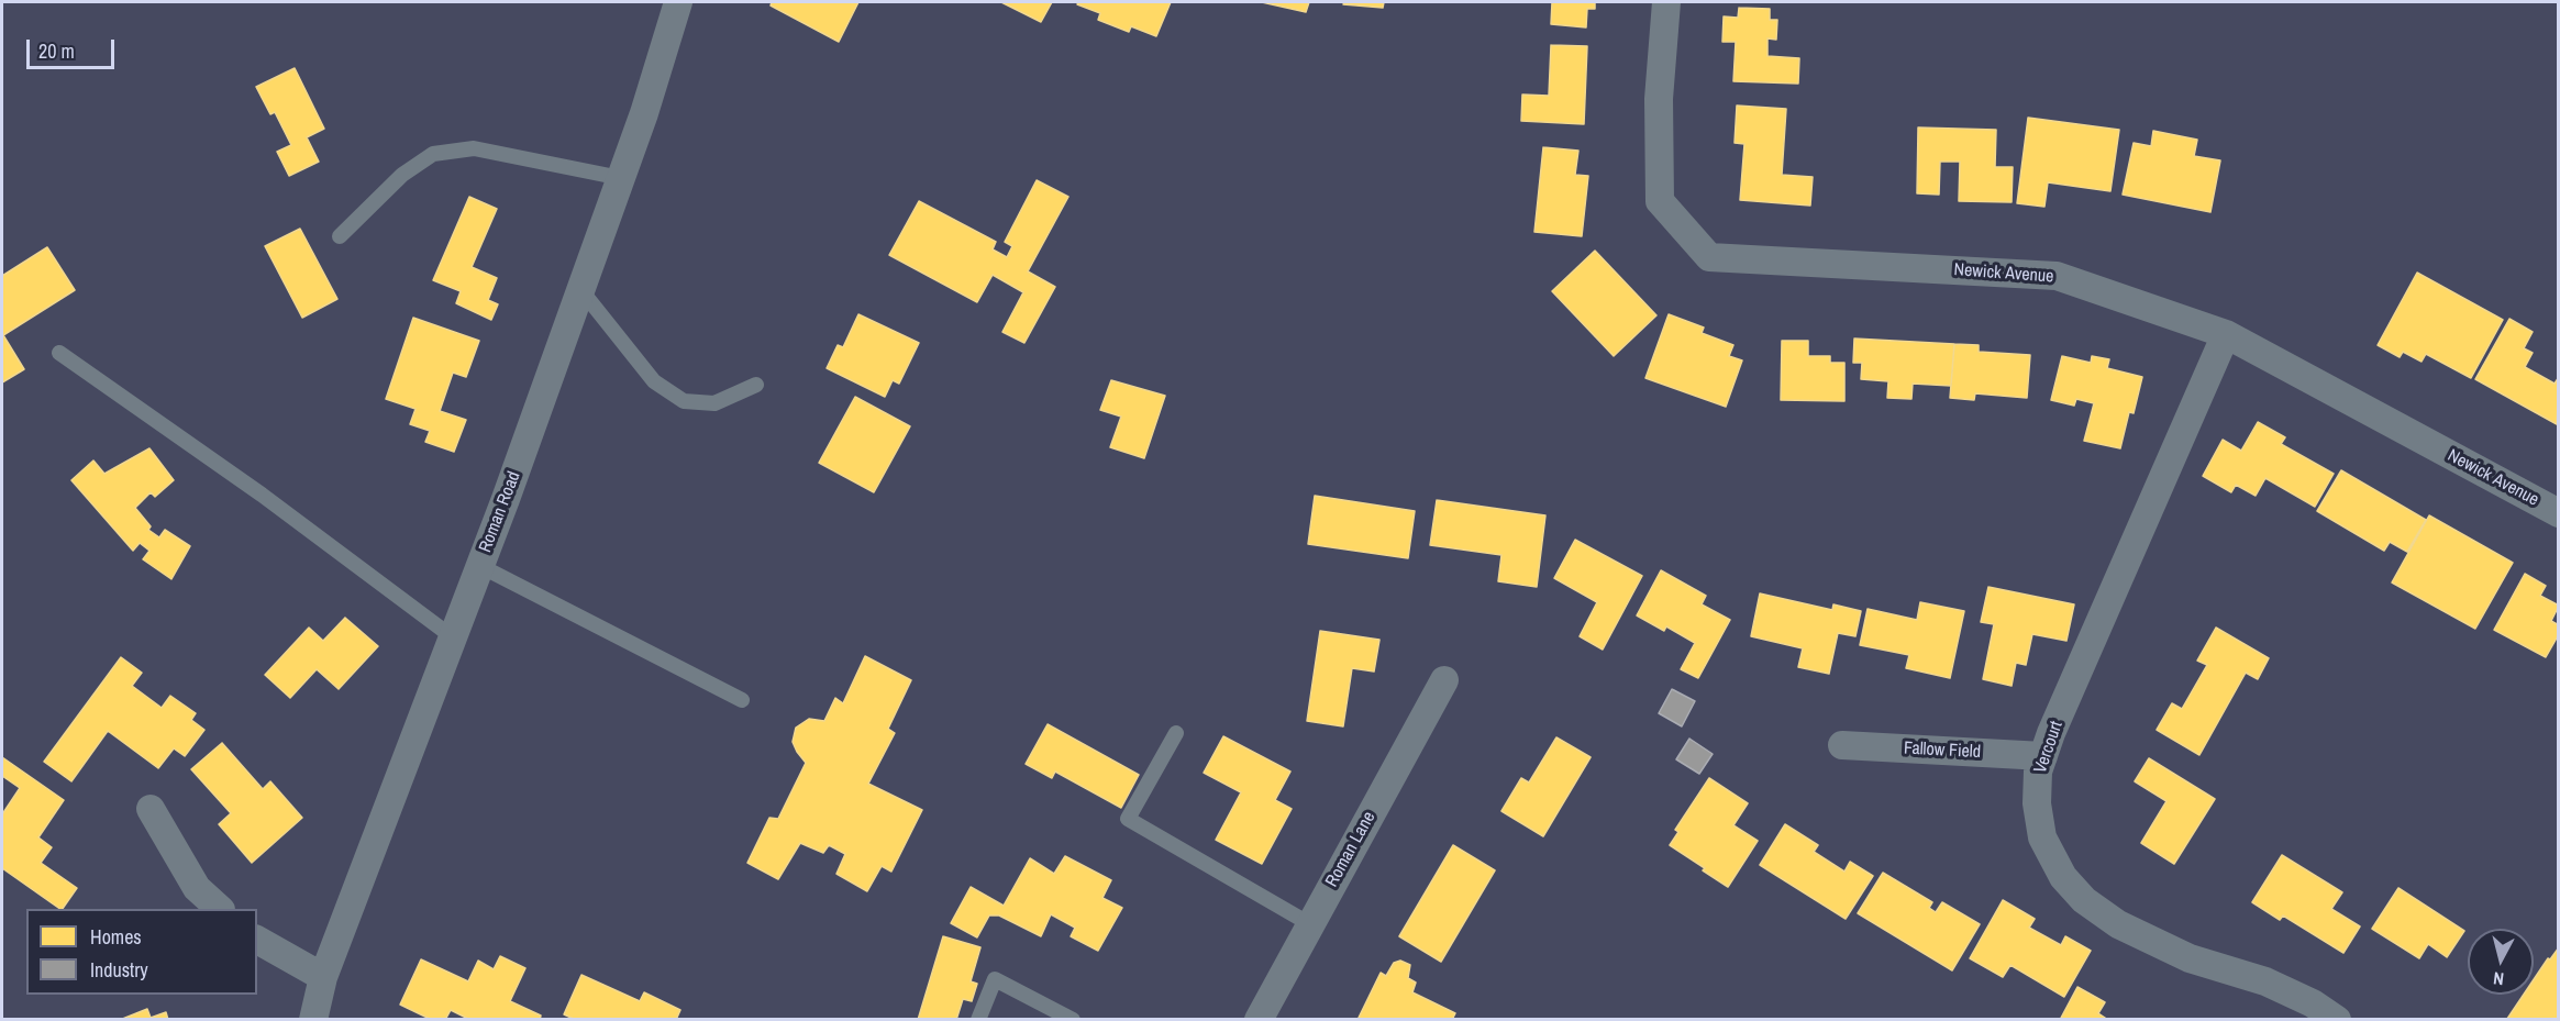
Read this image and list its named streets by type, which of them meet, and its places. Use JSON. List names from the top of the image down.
{
  "streets": {
    "street": [
      "Newick Avenue",
      "Roman Road",
      "Vercourt",
      "Fallow Field",
      "Roman Lane"
    ]
  },
  "crossings": [
    ["Newick Avenue", "Vercourt"],
    ["Vercourt", "Fallow Field"]
  ],
  "legend": ["Homes", "Industry"],
  "scale_bar": "20 m",
  "north": "bottom"
}
